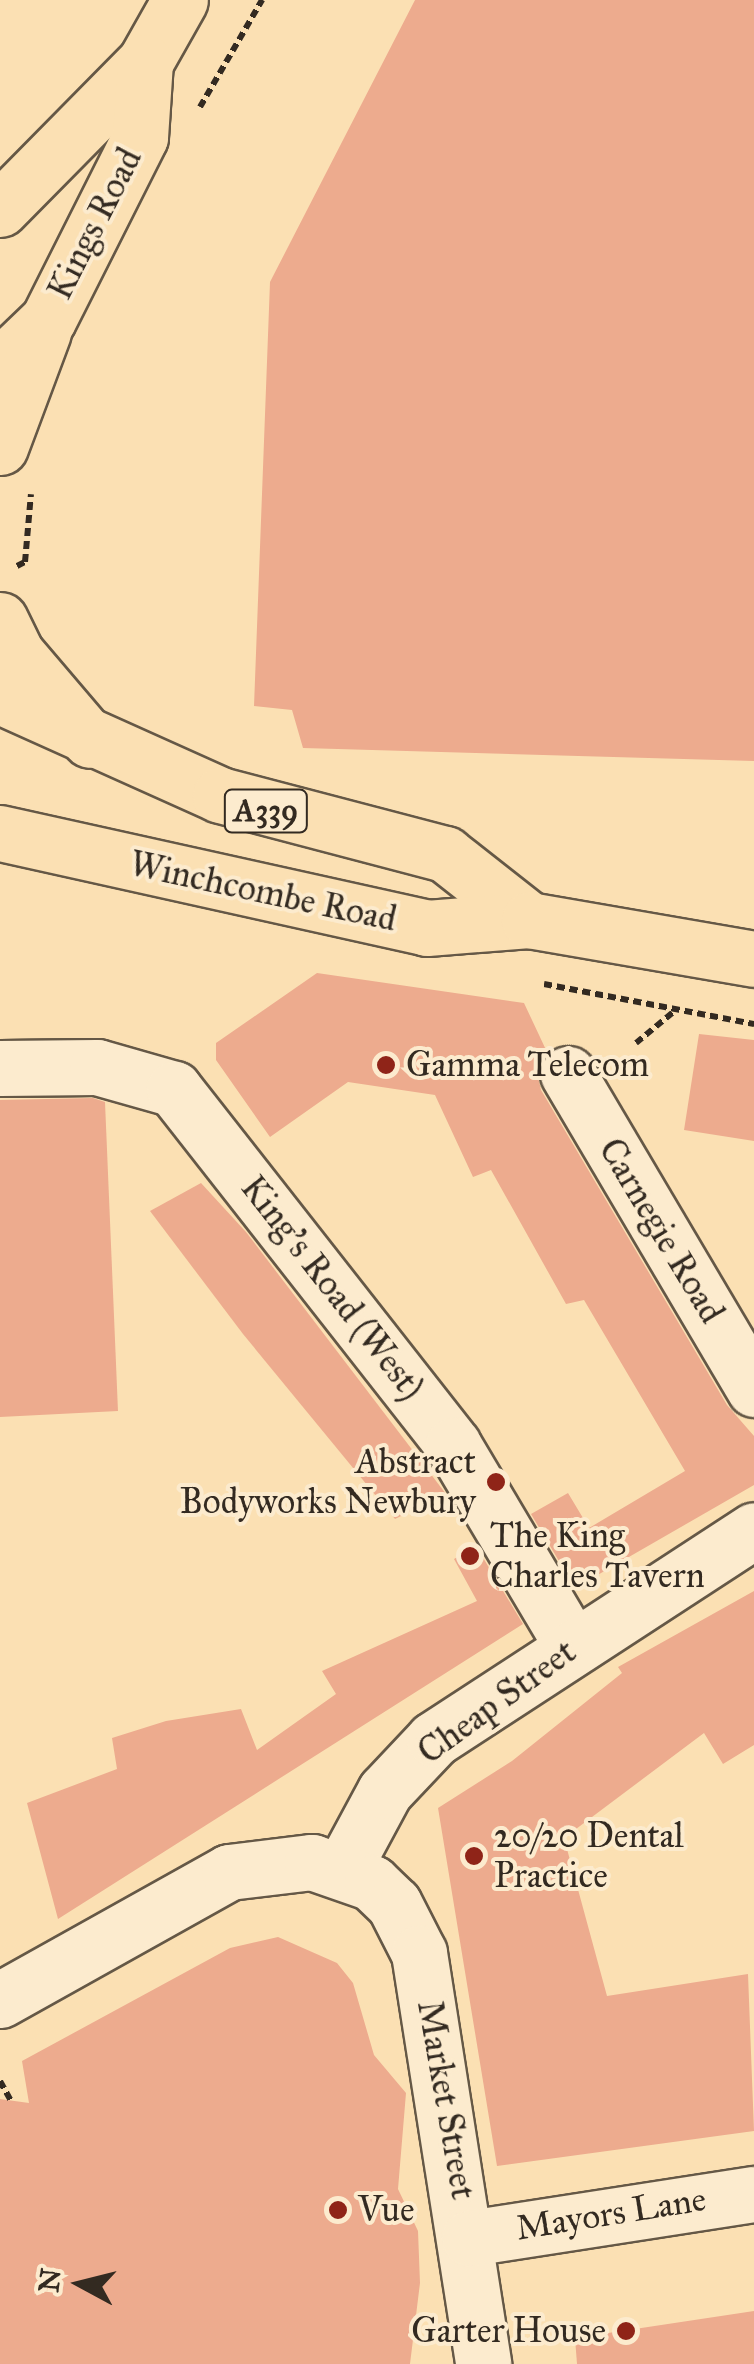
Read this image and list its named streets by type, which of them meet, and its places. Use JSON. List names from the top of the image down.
{
  "streets": {
    "main road": ["Kings Road", "A339", "Winchcombe Road"],
    "street": [
      "Carnegie Road",
      "King's Road (West)",
      "Cheap Street",
      "Market Street",
      "Mayors Lane"
    ]
  },
  "crossings": [
    ["King's Road (West)", "Cheap Street"],
    ["Cheap Street", "Market Street"],
    ["Market Street", "Mayors Lane"]
  ],
  "places": [
    "Gamma Telecom",
    "Abstract Bodyworks Newbury",
    "The King Charles Tavern",
    "20/20 Dental Practice",
    "Vue",
    "Garter House"
  ],
  "north": "left"
}
